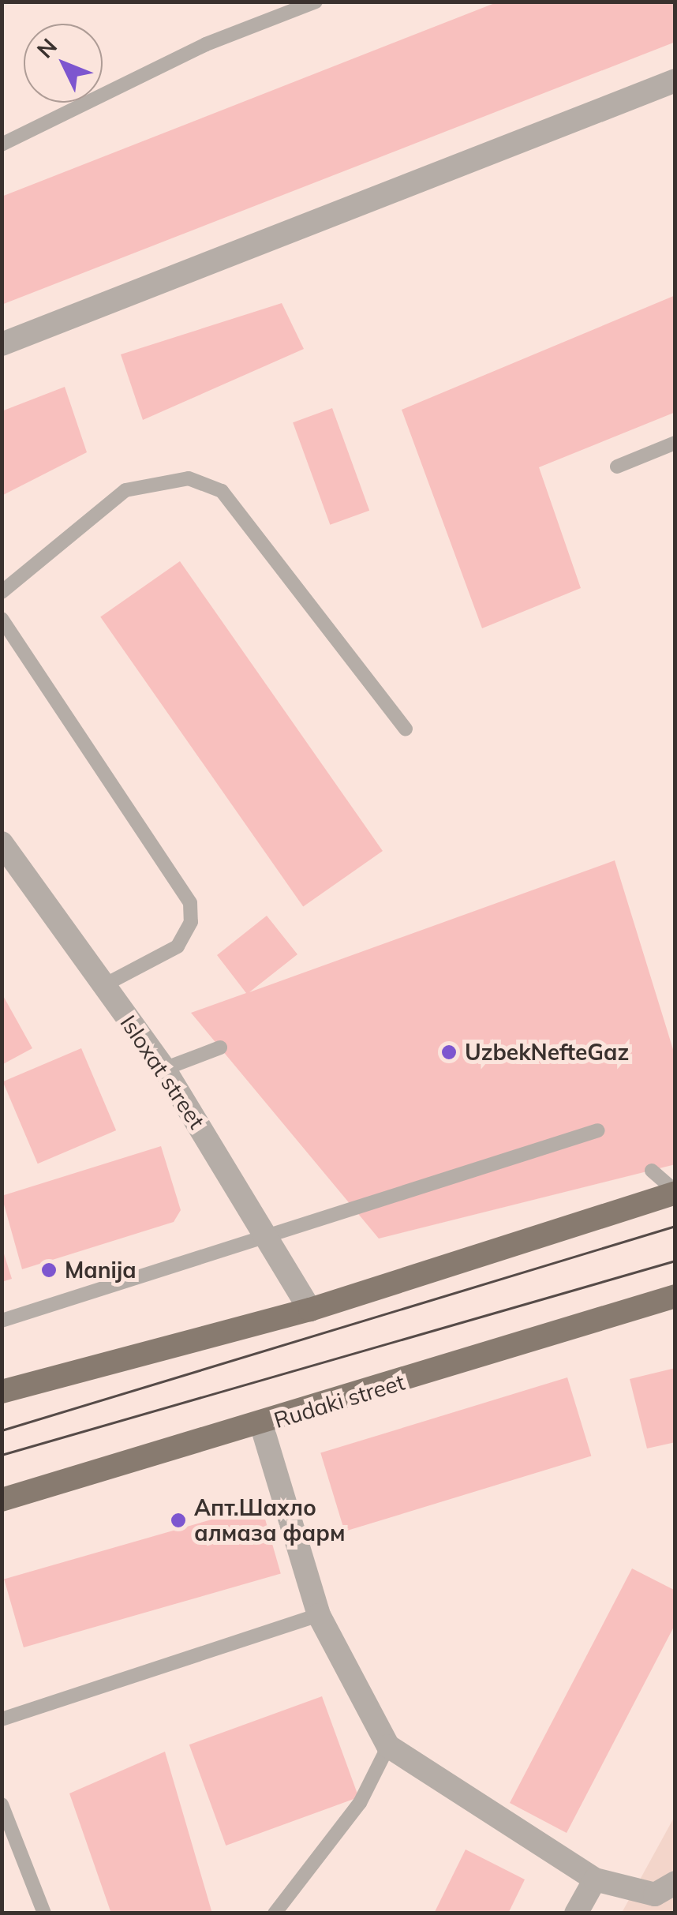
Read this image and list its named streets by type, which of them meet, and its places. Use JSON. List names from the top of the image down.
{
  "streets": {
    "main road": ["Rudaki street"],
    "street": ["Isloxat street"]
  },
  "places": ["UzbekNefteGaz", "Manija", "Апт.Шахло алмаза фарм"],
  "north": "top left"
}
